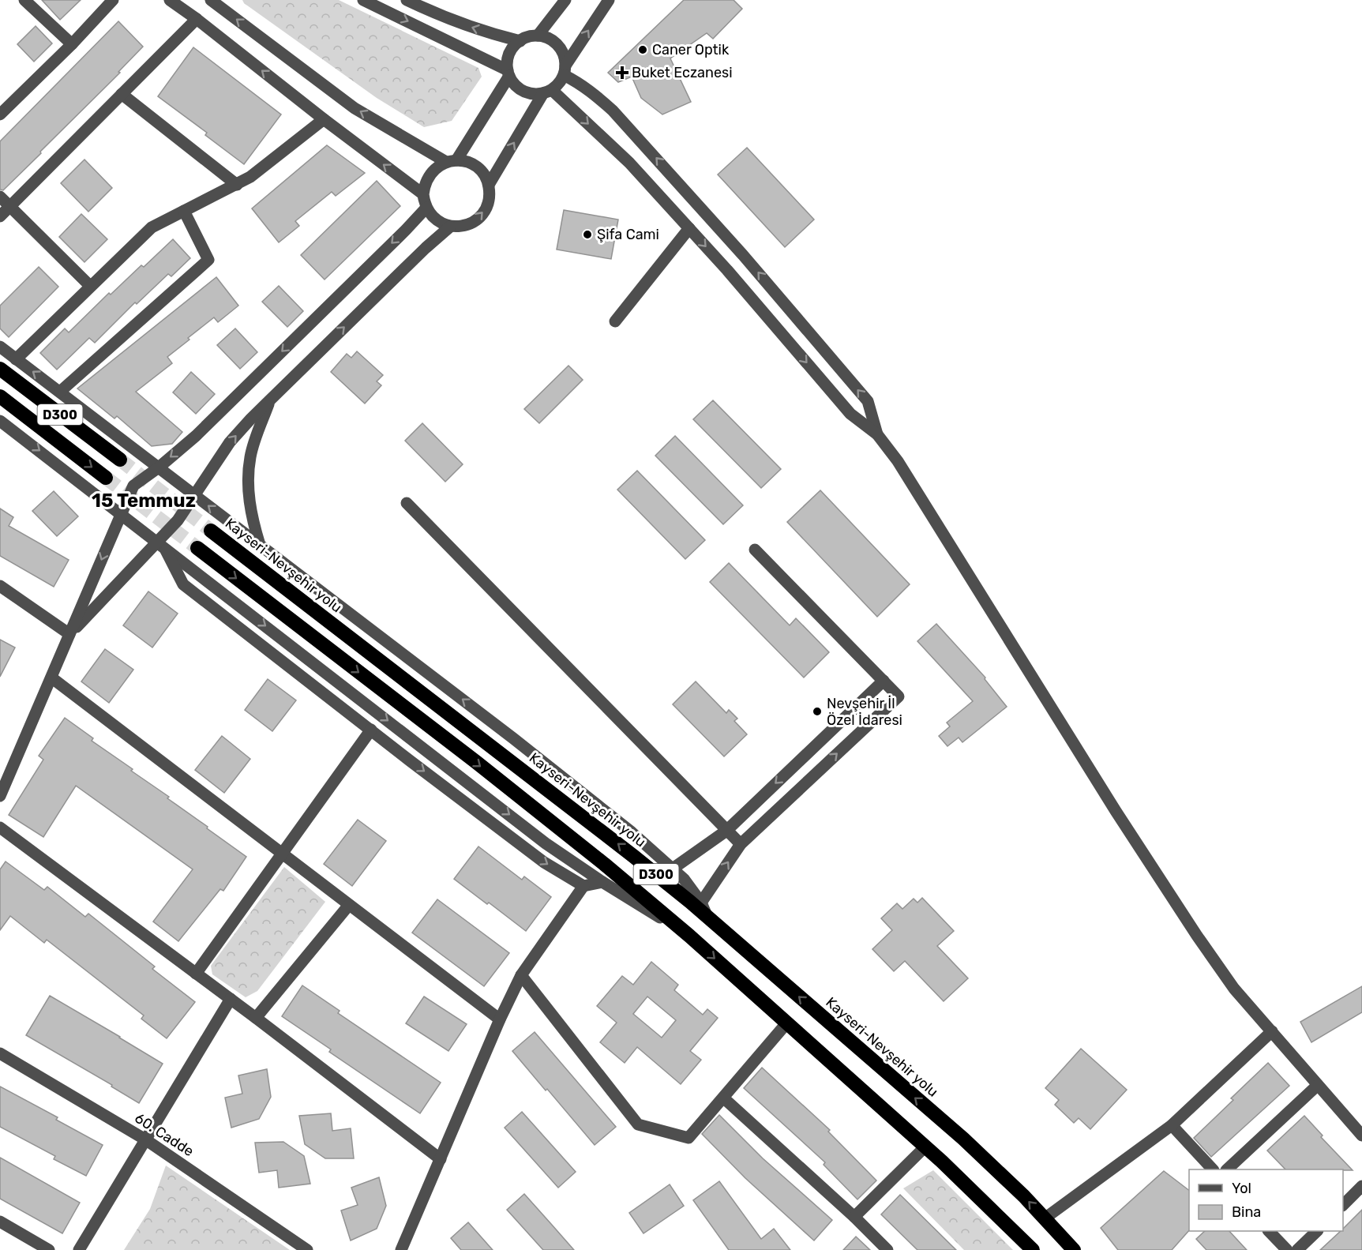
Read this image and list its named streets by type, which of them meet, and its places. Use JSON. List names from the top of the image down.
{
  "streets": {
    "highway": ["D300", "Kayseri-Nevşehir yolu"],
    "street": ["60. Cadde"]
  },
  "districts": ["15 Temmuz"],
  "places": {
    "other": ["Caner Optik", "Şifa Cami", "Nevşehir İl Özel İdaresi"],
    "health": ["Buket Eczanesi"]
  },
  "legend": ["Yol", "Bina"]
}
